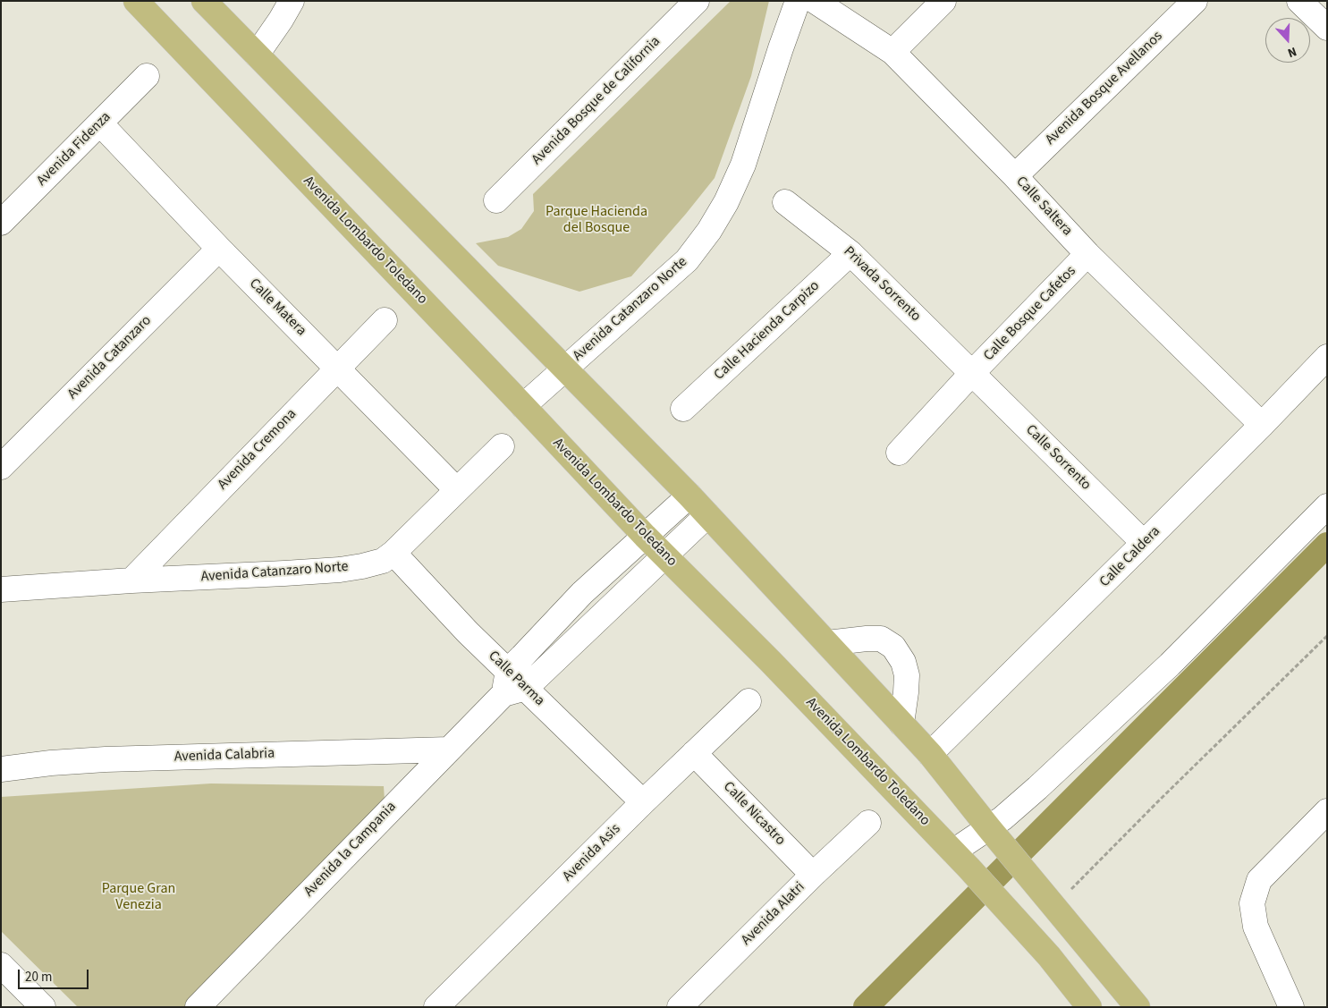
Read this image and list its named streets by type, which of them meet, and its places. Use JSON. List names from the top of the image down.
{
  "streets": {
    "main road": ["Avenida Lombardo Toledano"],
    "street": [
      "Avenida Bosque Avellanos",
      "Avenida Bosque de California",
      "Avenida Fidenza",
      "Calle Saltera",
      "Privada Sorrento",
      "Calle Matera",
      "Avenida Catanzaro Norte",
      "Calle Bosque Cafetos",
      "Calle Hacienda Carpizo",
      "Avenida Catanzaro",
      "Avenida Cremona",
      "Calle Sorrento",
      "Calle Caldera",
      "Calle Parma",
      "Avenida Calabria",
      "Calle Nicastro",
      "Avenida la Campania",
      "Avenida Asis",
      "Avenida Alatri"
    ]
  },
  "crossings": [
    ["Avenida Bosque Avellanos", "Calle Saltera"],
    ["Avenida Fidenza", "Calle Matera"],
    ["Calle Saltera", "Calle Bosque Cafetos"],
    ["Calle Saltera", "Calle Caldera"],
    ["Avenida Lombardo Toledano", "Avenida Catanzaro Norte"],
    ["Avenida Lombardo Toledano", "Avenida la Campania"],
    ["Privada Sorrento", "Calle Bosque Cafetos"],
    ["Privada Sorrento", "Calle Hacienda Carpizo"],
    ["Privada Sorrento", "Calle Sorrento"],
    ["Calle Matera", "Avenida Catanzaro Norte"],
    ["Calle Matera", "Avenida Catanzaro"],
    ["Calle Matera", "Avenida Cremona"],
    ["Avenida Catanzaro Norte", "Avenida Cremona"],
    ["Avenida Catanzaro Norte", "Calle Parma"],
    ["Calle Bosque Cafetos", "Calle Sorrento"],
    ["Calle Sorrento", "Calle Caldera"],
    ["Calle Parma", "Avenida la Campania"],
    ["Calle Parma", "Avenida Asis"],
    ["Avenida Calabria", "Avenida la Campania"],
    ["Calle Nicastro", "Avenida Asis"],
    ["Calle Nicastro", "Avenida Alatri"]
  ],
  "parks": ["Parque Hacienda del Bosque", "Parque Gran Venezia"],
  "scale_bar": "20 m",
  "north": "bottom"
}
